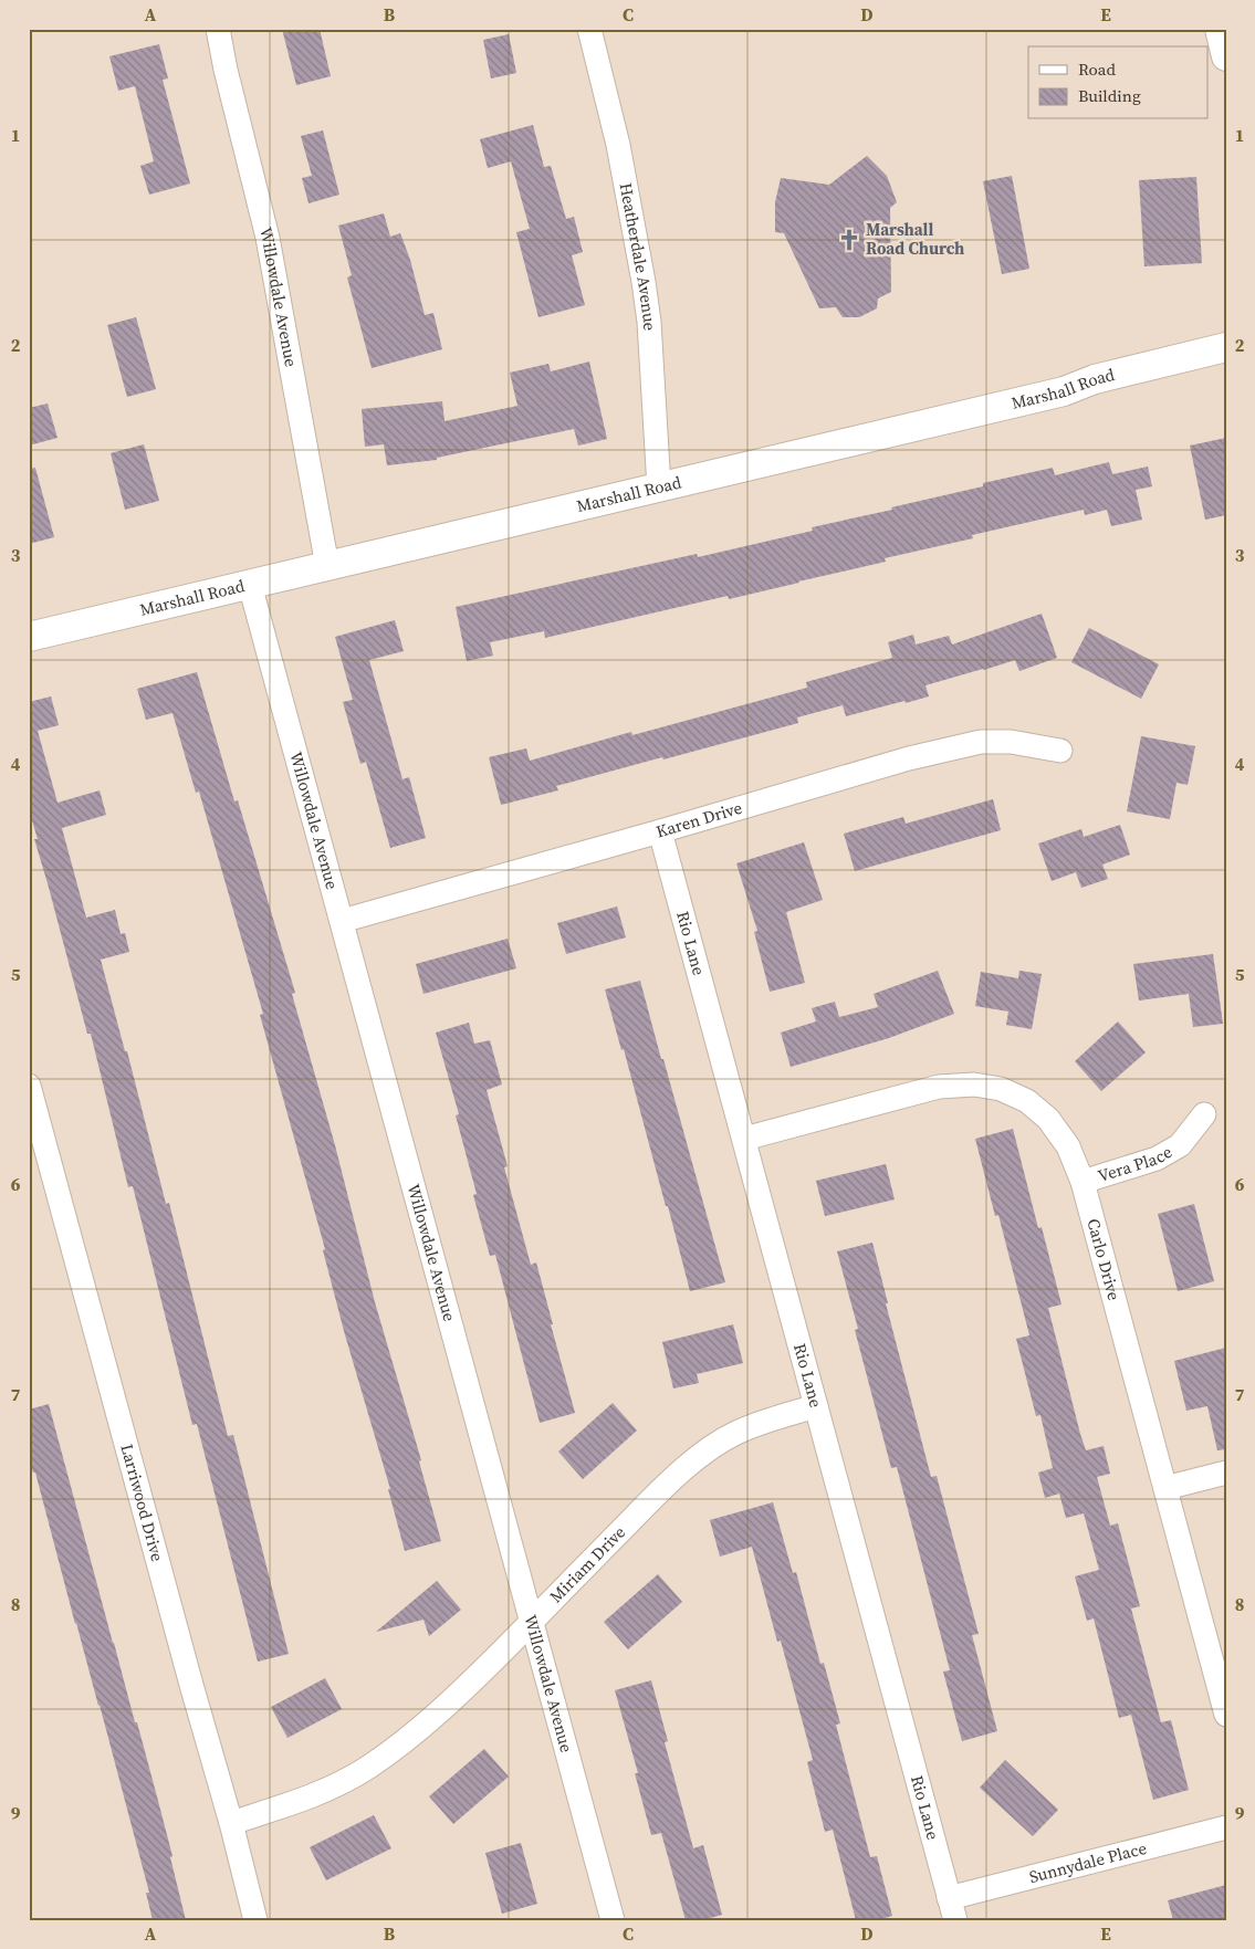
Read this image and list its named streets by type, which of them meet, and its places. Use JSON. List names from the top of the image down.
{
  "streets": {
    "street": [
      "Heatherdale Avenue",
      "Willowdale Avenue",
      "Marshall Road",
      "Karen Drive",
      "Rio Lane",
      "Vera Place",
      "Carlo Drive",
      "Larriwood Drive",
      "Miriam Drive",
      "Sunnydale Place"
    ]
  },
  "crossings": [
    ["Heatherdale Avenue", "Marshall Road"],
    ["Willowdale Avenue", "Marshall Road"],
    ["Willowdale Avenue", "Karen Drive"],
    ["Willowdale Avenue", "Miriam Drive"],
    ["Karen Drive", "Rio Lane"],
    ["Rio Lane", "Carlo Drive"],
    ["Rio Lane", "Miriam Drive"],
    ["Rio Lane", "Sunnydale Place"],
    ["Vera Place", "Carlo Drive"],
    ["Larriwood Drive", "Miriam Drive"]
  ],
  "places": {
    "church": ["Marshall Road Church"]
  },
  "legend": ["Road", "Building"],
  "grid": {
    "columns": [
      "A",
      "B",
      "C",
      "D",
      "E"
    ],
    "rows": [
      "1",
      "2",
      "3",
      "4",
      "5",
      "6",
      "7",
      "8",
      "9"
    ]
  }
}
